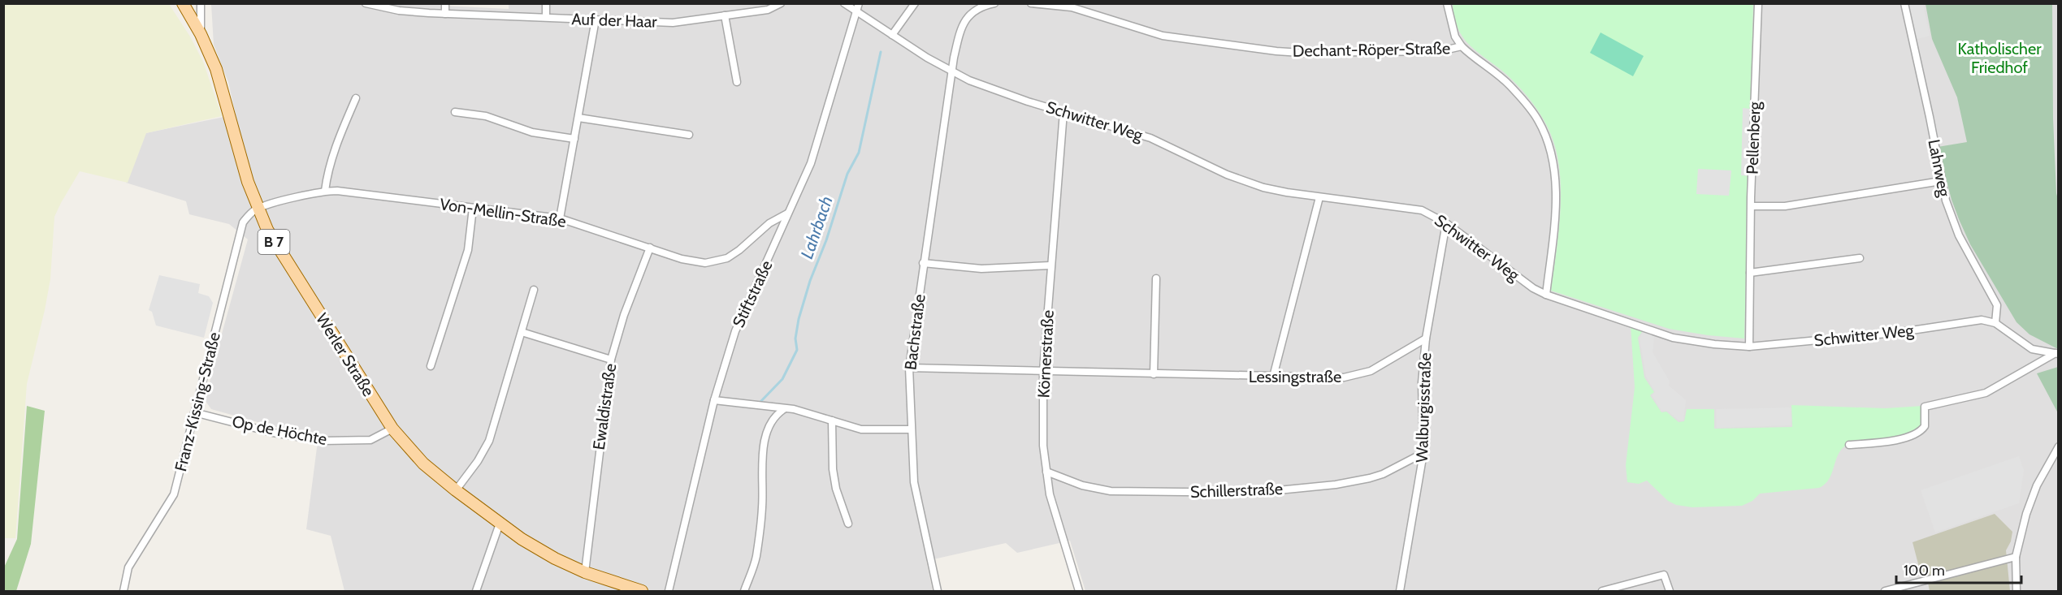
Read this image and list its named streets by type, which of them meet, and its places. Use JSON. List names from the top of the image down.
{
  "streets": {
    "main road": ["B 7", "Werler Straße"],
    "street": [
      "Auf der Haar",
      "Dechant-Röper-Straße",
      "Schwitter Weg",
      "Pellenberg",
      "Lahrweg",
      "Von-Mellin-Straße",
      "Stiftstraße",
      "Bachstraße",
      "Körnerstraße",
      "Lessingstraße",
      "Franz-Kissing-Straße",
      "Ewaldistraße",
      "Walburgisstraße",
      "Op de Höchte",
      "Schillerstraße"
    ]
  },
  "crossings": [
    ["Dechant-Röper-Straße", "Schwitter Weg"],
    ["Schwitter Weg", "Pellenberg"],
    ["Schwitter Weg", "Lahrweg"],
    ["Schwitter Weg", "Stiftstraße"],
    ["Schwitter Weg", "Bachstraße"],
    ["Schwitter Weg", "Körnerstraße"],
    ["Schwitter Weg", "Walburgisstraße"],
    ["Von-Mellin-Straße", "Stiftstraße"],
    ["Von-Mellin-Straße", "Werler Straße"],
    ["Von-Mellin-Straße", "Franz-Kissing-Straße"],
    ["Von-Mellin-Straße", "Ewaldistraße"],
    ["Bachstraße", "Lessingstraße"],
    ["Körnerstraße", "Lessingstraße"],
    ["Körnerstraße", "Schillerstraße"],
    ["Werler Straße", "Franz-Kissing-Straße"],
    ["Werler Straße", "Ewaldistraße"],
    ["Werler Straße", "Op de Höchte"],
    ["Lessingstraße", "Walburgisstraße"],
    ["Franz-Kissing-Straße", "Op de Höchte"],
    ["Walburgisstraße", "Schillerstraße"]
  ],
  "water": ["Lahrbach"],
  "parks": ["Katholischer Friedhof"],
  "scale_bar": "100 m"
}
